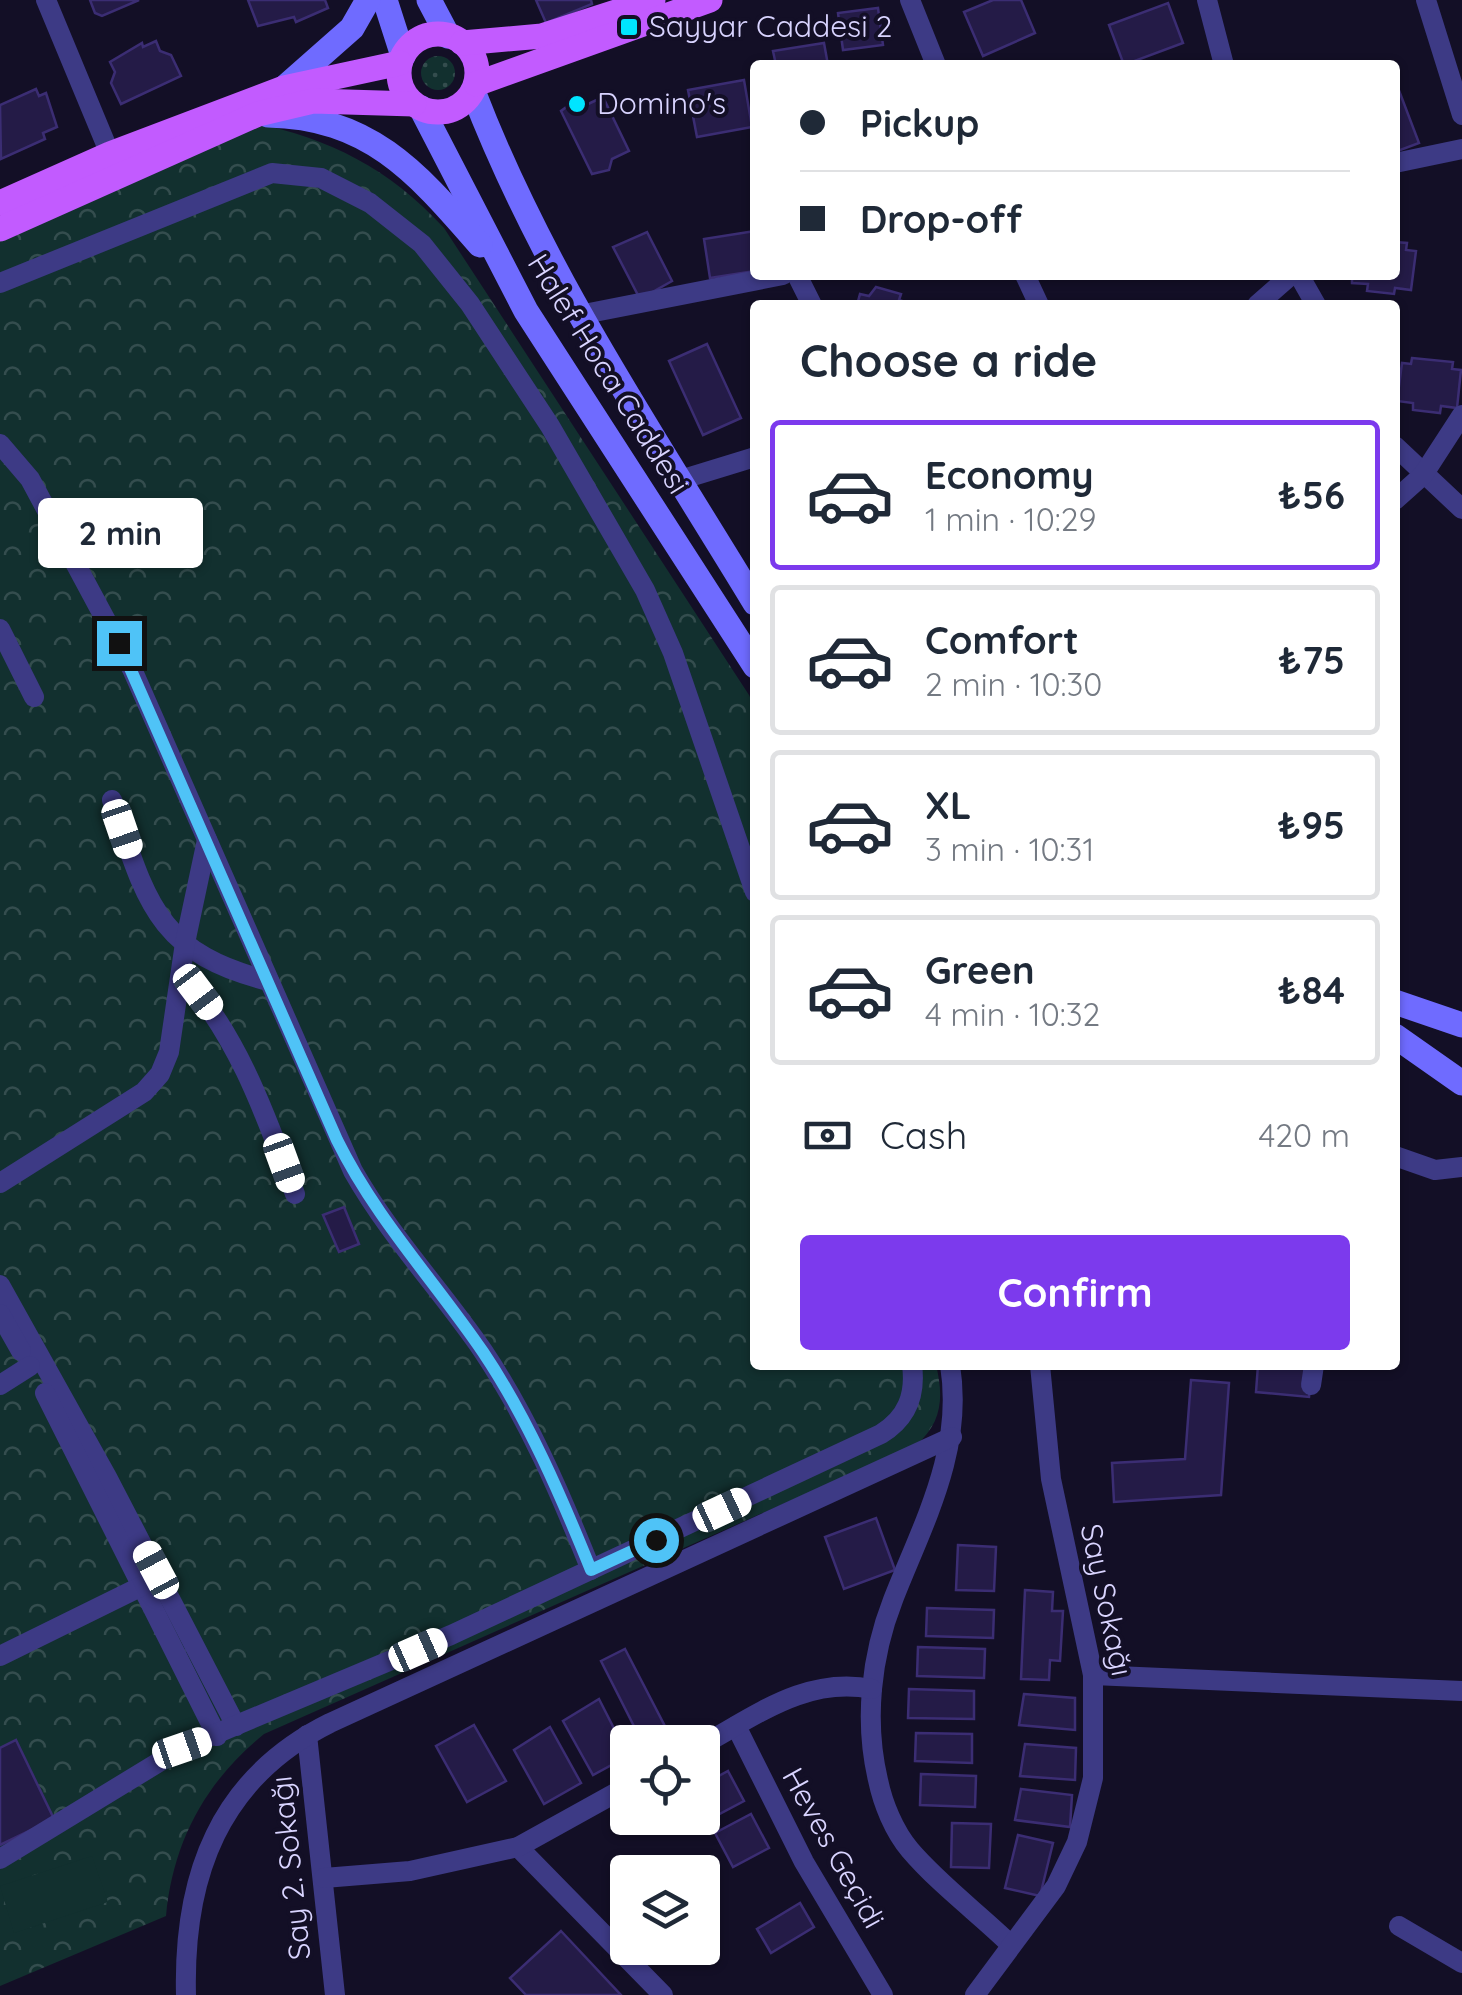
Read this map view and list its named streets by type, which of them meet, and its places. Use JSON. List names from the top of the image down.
{
  "streets": {
    "main road": ["Halef Hoca Caddesi"],
    "street": ["Say Sokağı", "Heves Geçidi", "Say 2. Sokağı"]
  },
  "places": {
    "transit": ["Sayyar Caddesi 2"],
    "other": ["Domino's"]
  },
  "page": {
    "banner": ["Pickup", "Drop-off"],
    "heading": "Choose a ride",
    "list": [
      {
        "name": "Economy",
        "note": "1 min · 10:29",
        "value": "₺56"
      },
      {
        "name": "Comfort",
        "note": "2 min · 10:30",
        "value": "₺75"
      },
      {
        "name": "XL",
        "note": "3 min · 10:31",
        "value": "₺95"
      },
      {
        "name": "Green",
        "note": "4 min · 10:32",
        "value": "₺84"
      }
    ],
    "bubble": "2 min",
    "pay": ["Cash", "420 m"],
    "buttons": "Confirm"
  }
}
